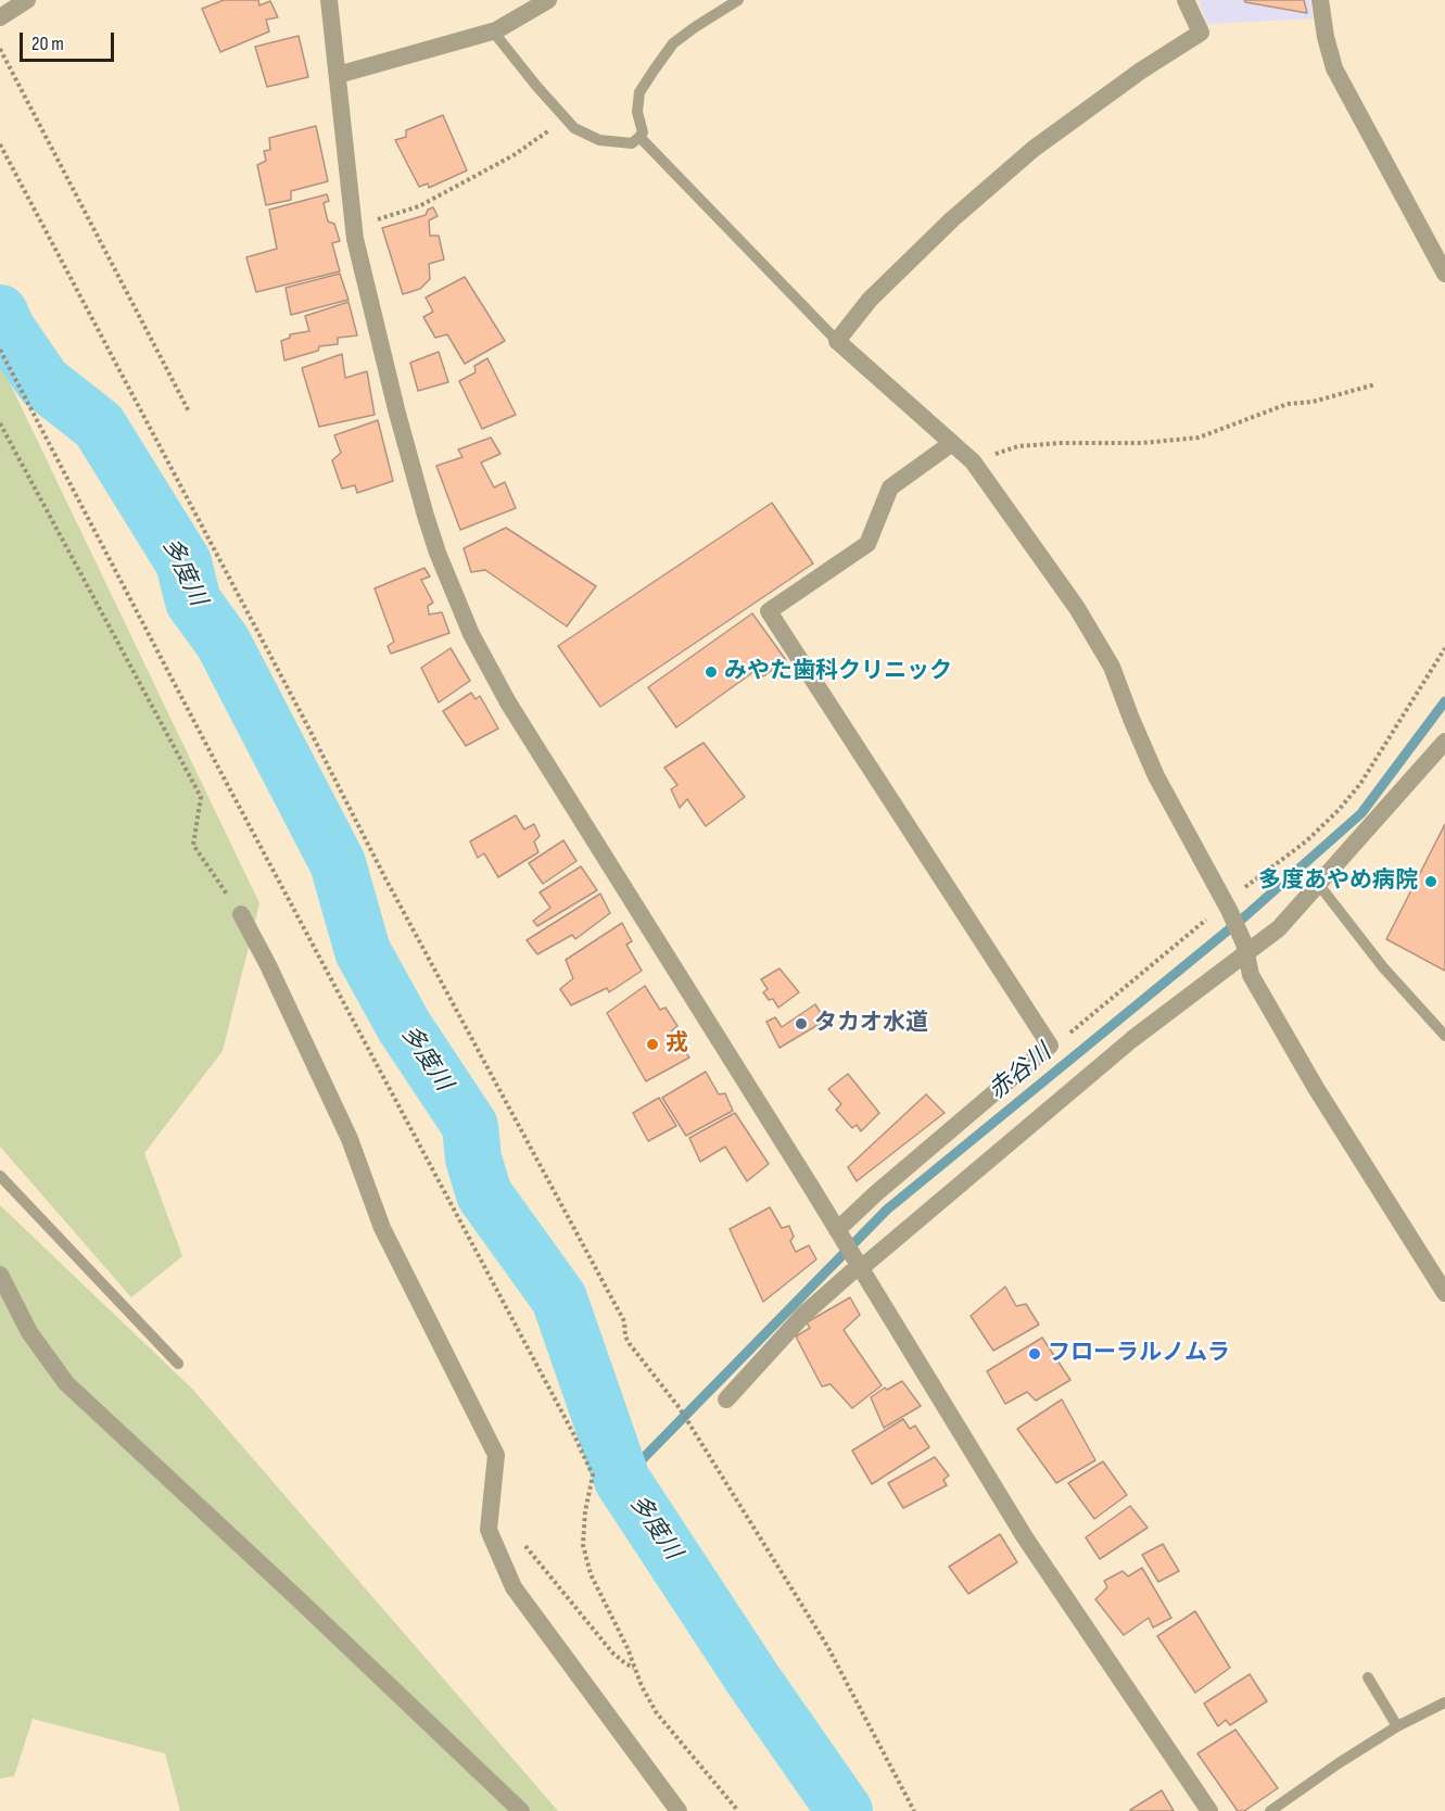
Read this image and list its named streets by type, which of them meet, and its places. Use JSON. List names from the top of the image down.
{
  "water": ["多度川", "赤谷川"],
  "places": [
    "みやた歯科クリニック",
    "多度あやめ病院",
    "タカオ水道",
    "戎",
    "フローラルノムラ"
  ],
  "scale_bar": "20 m"
}
